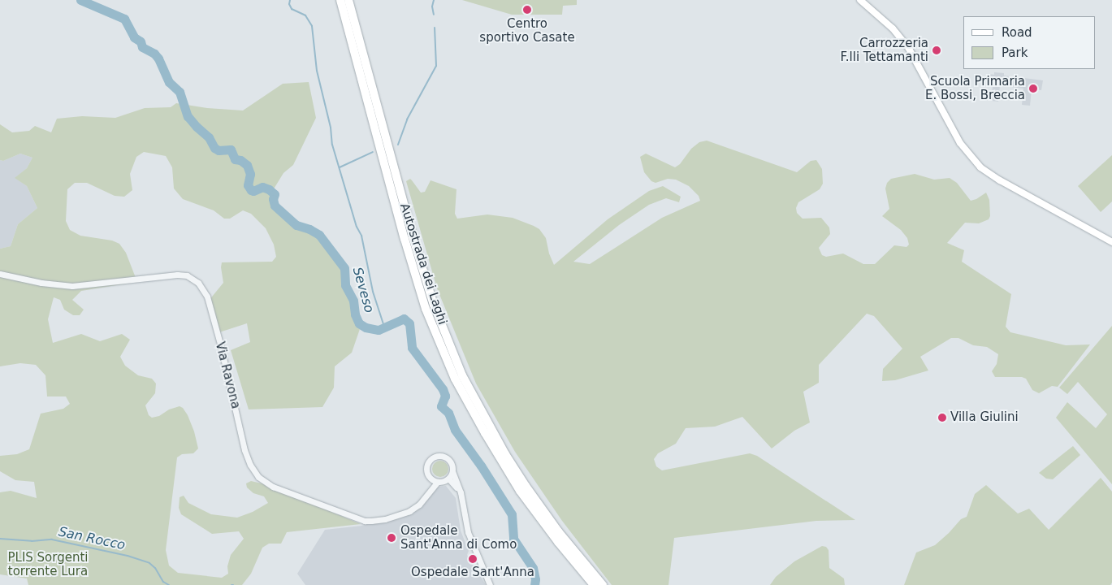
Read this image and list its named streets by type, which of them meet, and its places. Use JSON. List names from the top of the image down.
{
  "streets": {
    "highway": ["Autostrada dei Laghi"],
    "street": ["Via Ravona"]
  },
  "water": ["Seveso", "San Rocco"],
  "parks": ["PLIS Sorgenti torrente Lura"],
  "places": [
    "Centro sportivo Casate",
    "Carrozzeria F.lli Tettamanti",
    "Scuola Primaria E. Bossi, Breccia",
    "Villa Giulini",
    "Ospedale Sant'Anna di Como",
    "Ospedale Sant'Anna"
  ],
  "legend": ["Road", "Park"]
}
